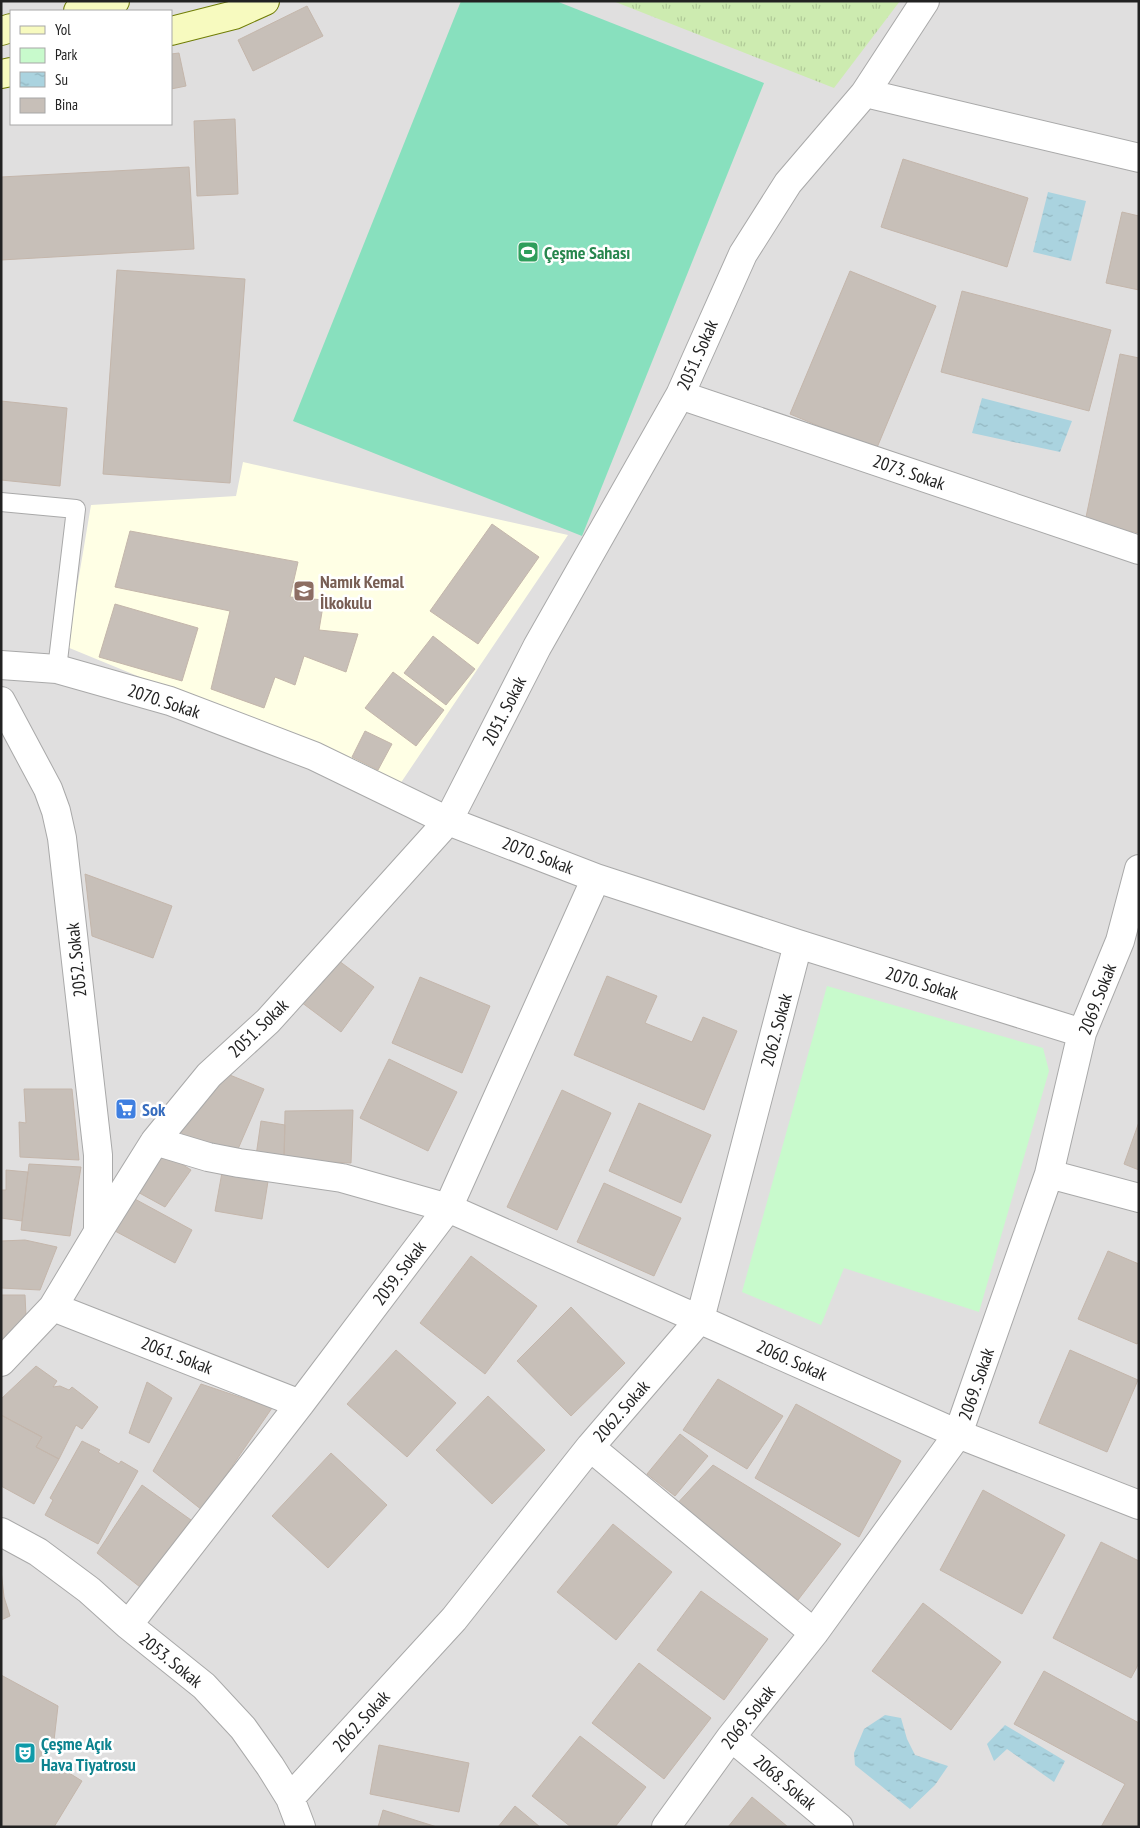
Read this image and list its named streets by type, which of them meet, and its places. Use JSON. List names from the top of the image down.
{
  "streets": {
    "street": [
      "2051. Sokak",
      "2073. Sokak",
      "2070. Sokak",
      "2052. Sokak",
      "2069. Sokak",
      "2062. Sokak",
      "2059. Sokak",
      "2061. Sokak",
      "2060. Sokak",
      "2053. Sokak",
      "2068. Sokak"
    ]
  },
  "crossings": [
    ["2051. Sokak", "2073. Sokak"],
    ["2051. Sokak", "2070. Sokak"],
    ["2051. Sokak", "2052. Sokak"],
    ["2051. Sokak", "2061. Sokak"],
    ["2051. Sokak", "2060. Sokak"],
    ["2070. Sokak", "2069. Sokak"],
    ["2070. Sokak", "2062. Sokak"],
    ["2070. Sokak", "2059. Sokak"],
    ["2069. Sokak", "2060. Sokak"],
    ["2069. Sokak", "2068. Sokak"],
    ["2062. Sokak", "2060. Sokak"],
    ["2062. Sokak", "2053. Sokak"],
    ["2059. Sokak", "2061. Sokak"],
    ["2059. Sokak", "2060. Sokak"],
    ["2059. Sokak", "2053. Sokak"]
  ],
  "places": {
    "sports": ["Çeşme Sahası"],
    "school or university": ["Namık Kemal İlkokulu"],
    "supermarket": ["Sok"],
    "theatre": ["Çeşme Açık Hava Tiyatrosu"]
  },
  "legend": [
    "Yol",
    "Park",
    "Su",
    "Bina"
  ]
}
